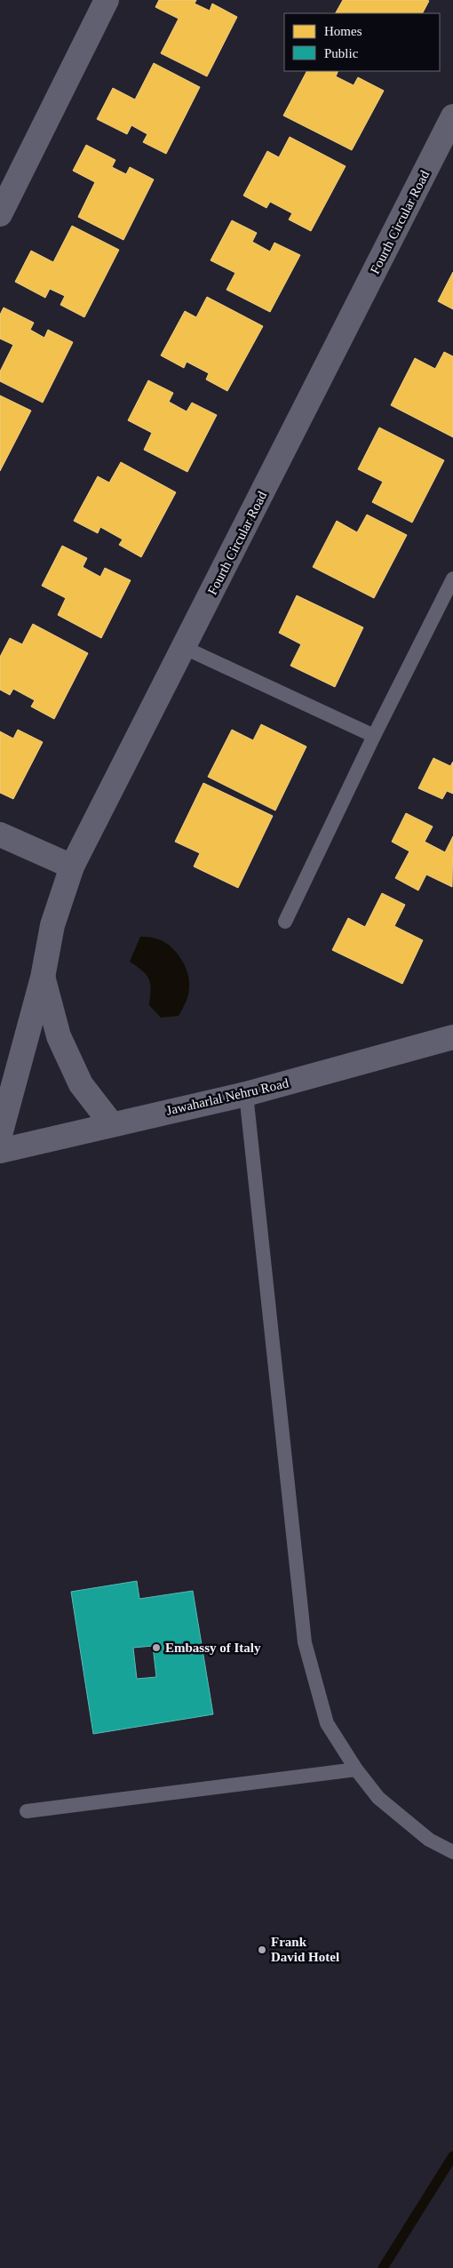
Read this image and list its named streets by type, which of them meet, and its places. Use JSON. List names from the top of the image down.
{
  "streets": {
    "street": ["Fourth Circular Road", "Jawaharlal Nehru Road"]
  },
  "crossings": [
    ["Fourth Circular Road", "Jawaharlal Nehru Road"]
  ],
  "places": ["Embassy of Italy", "Frank David Hotel"],
  "legend": ["Homes", "Public"]
}
